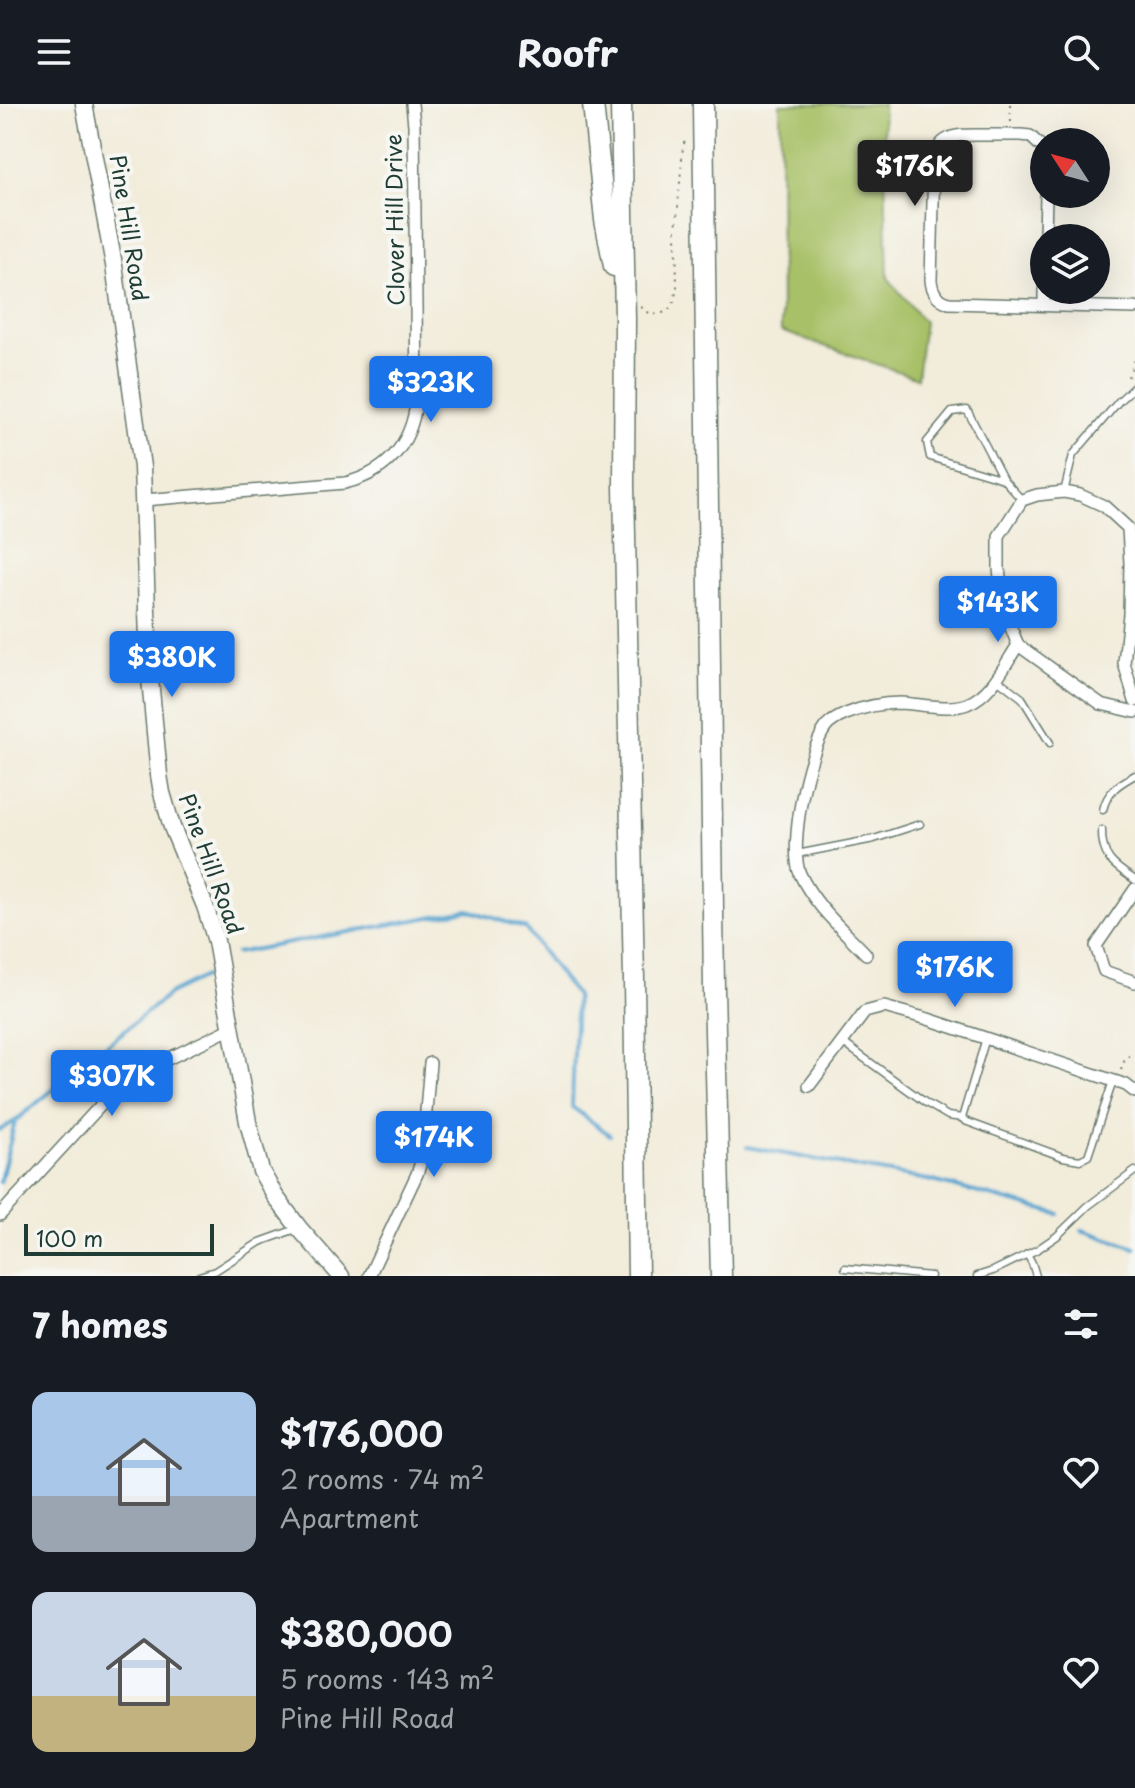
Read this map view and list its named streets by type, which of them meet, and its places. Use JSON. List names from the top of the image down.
{
  "streets": {
    "street": ["Clover Hill Drive", "Pine Hill Road"]
  },
  "crossings": [
    ["Clover Hill Drive", "Pine Hill Road"]
  ],
  "scale_bar": "100 m",
  "north": "top left",
  "page": {
    "header": "Roofr",
    "price": [
      "$176K",
      "$323K",
      "$143K",
      "$380K",
      "$176K",
      "$307K",
      "$174K"
    ],
    "scale": "100 m",
    "heading": "7 homes",
    "list": [
      {
        "name": "$176,000",
        "note": "2 rooms · 74 m² · Apartment"
      },
      {
        "name": "$380,000",
        "note": "5 rooms · 143 m² · Pine Hill Road"
      }
    ]
  }
}
